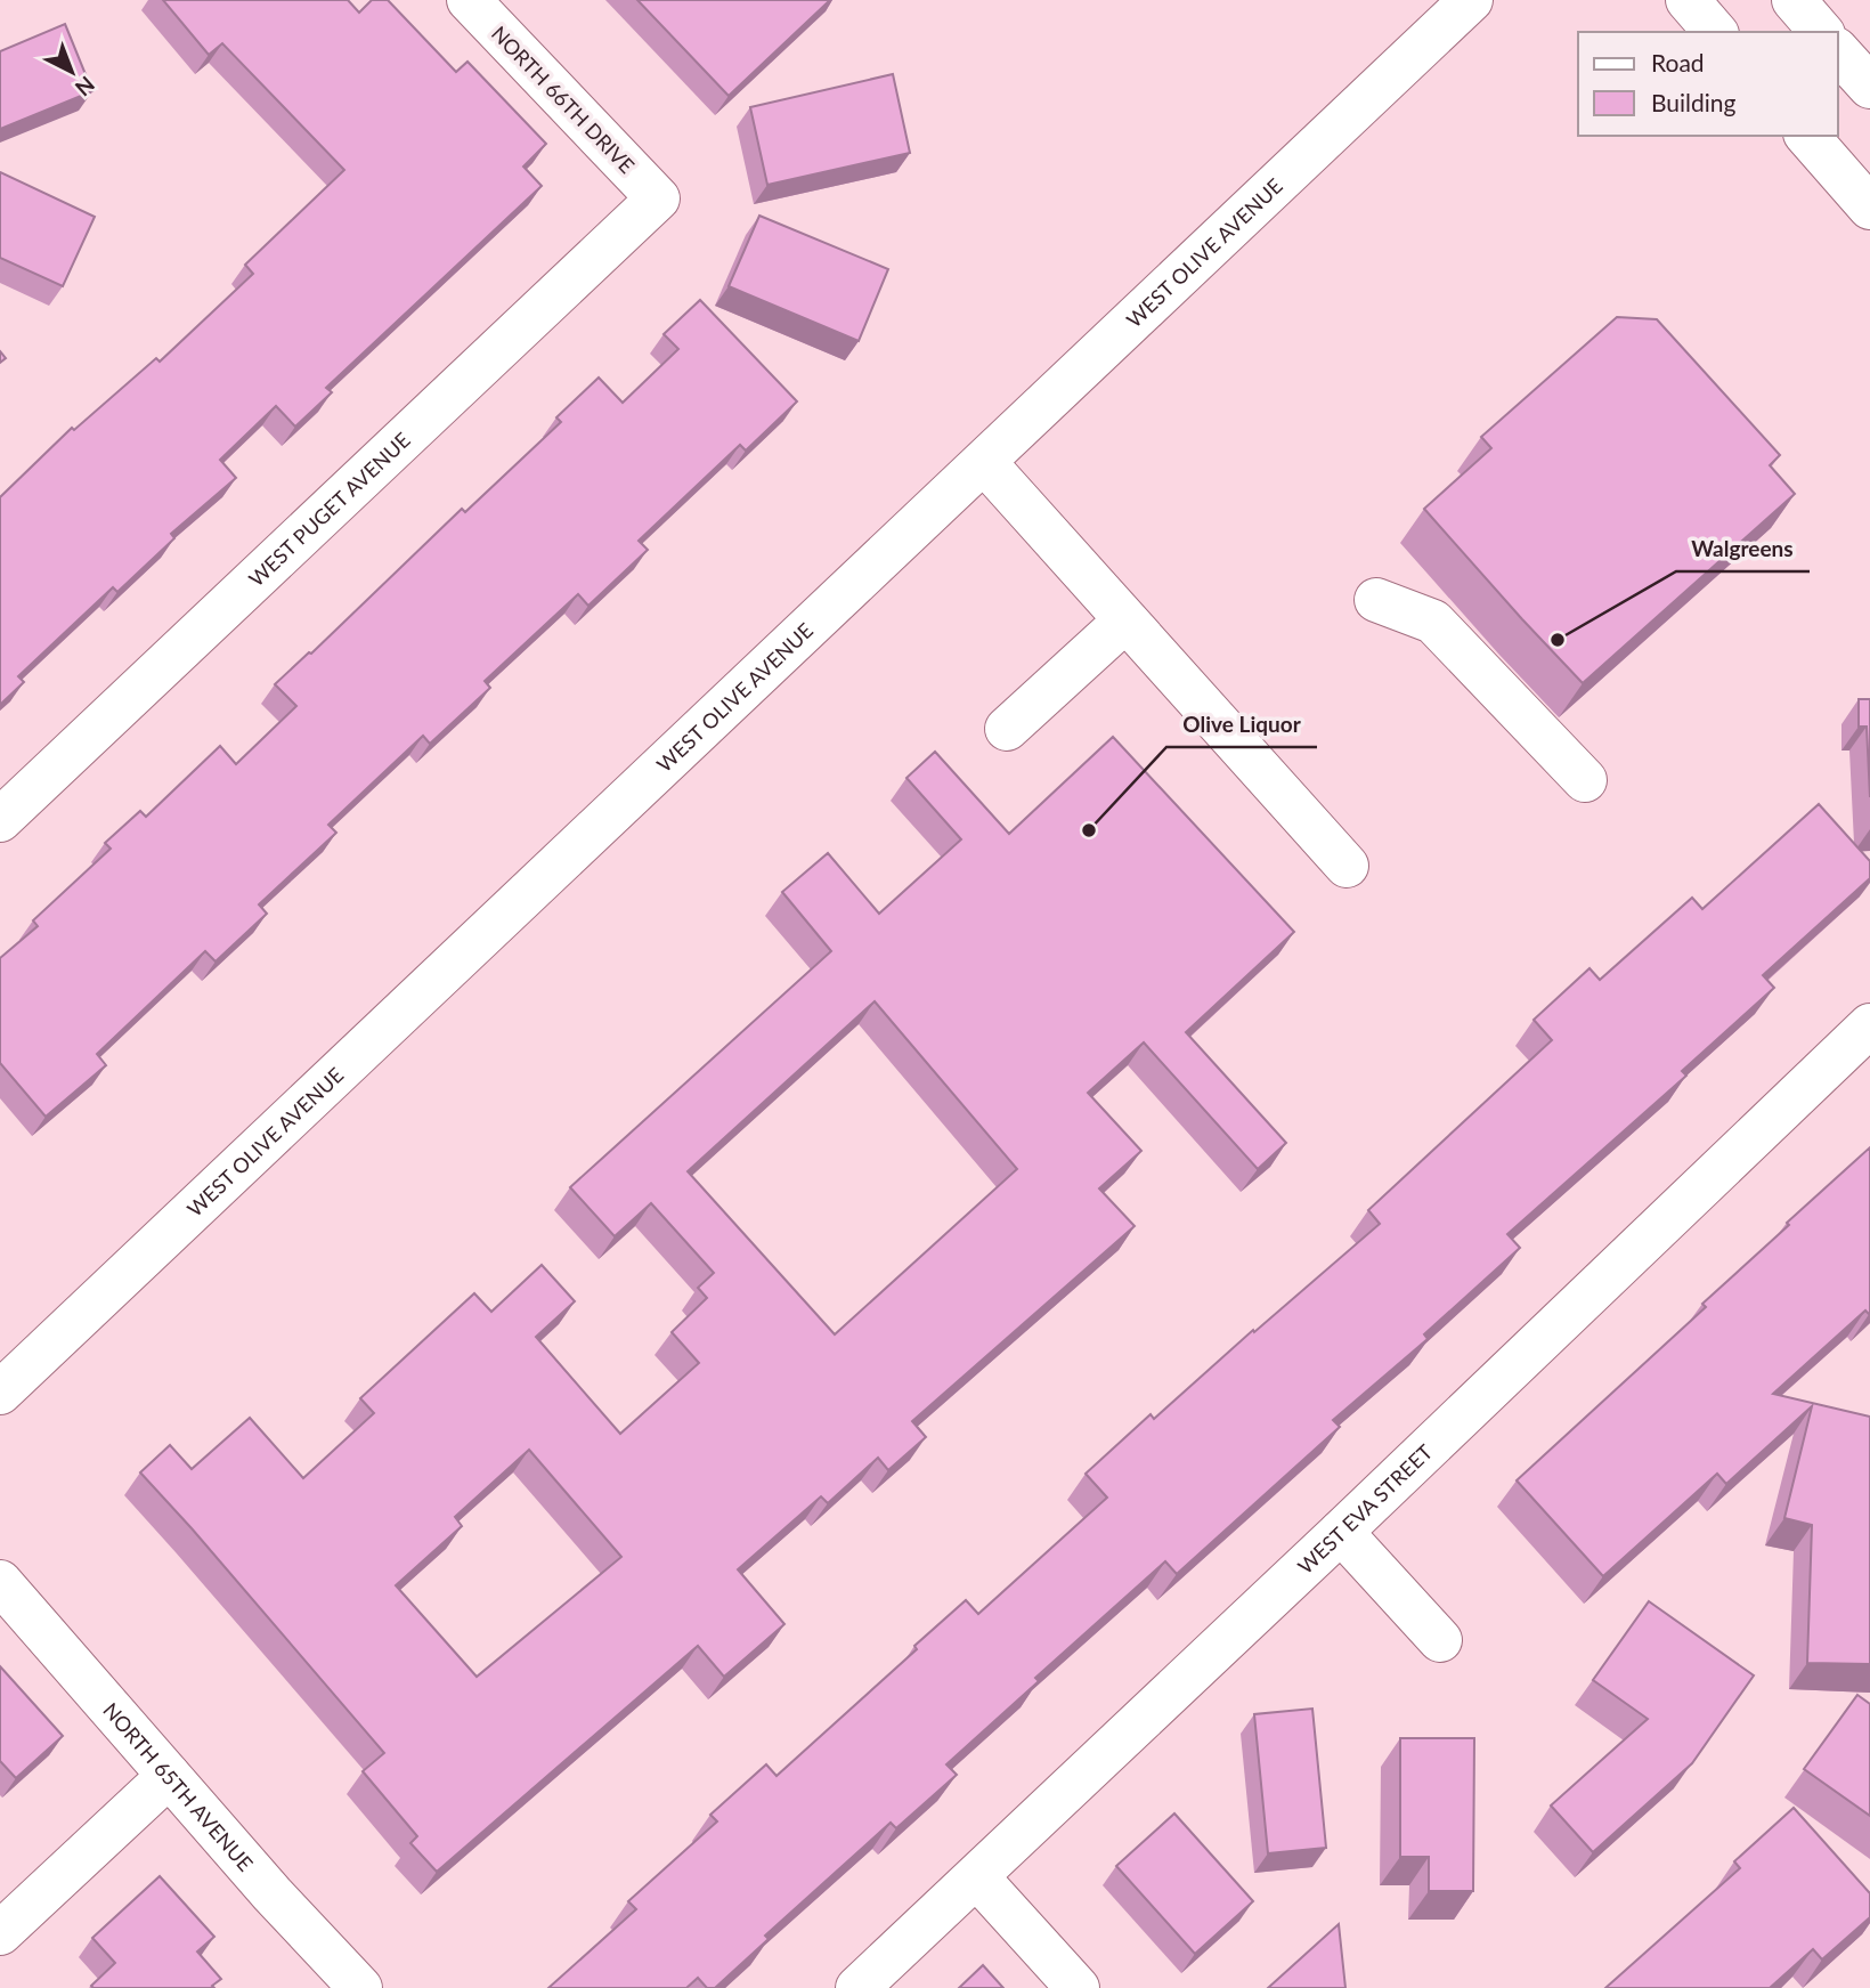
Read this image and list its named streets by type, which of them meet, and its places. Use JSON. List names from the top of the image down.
{
  "streets": {
    "street": [
      "NORTH 66TH DRIVE",
      "WEST OLIVE AVENUE",
      "WEST PUGET AVENUE",
      "WEST EVA STREET",
      "NORTH 65TH AVENUE"
    ]
  },
  "crossings": [
    ["NORTH 66TH DRIVE", "WEST PUGET AVENUE"]
  ],
  "places": ["Walgreens", "Olive Liquor"],
  "legend": ["Road", "Building"],
  "north": "bottom right"
}
